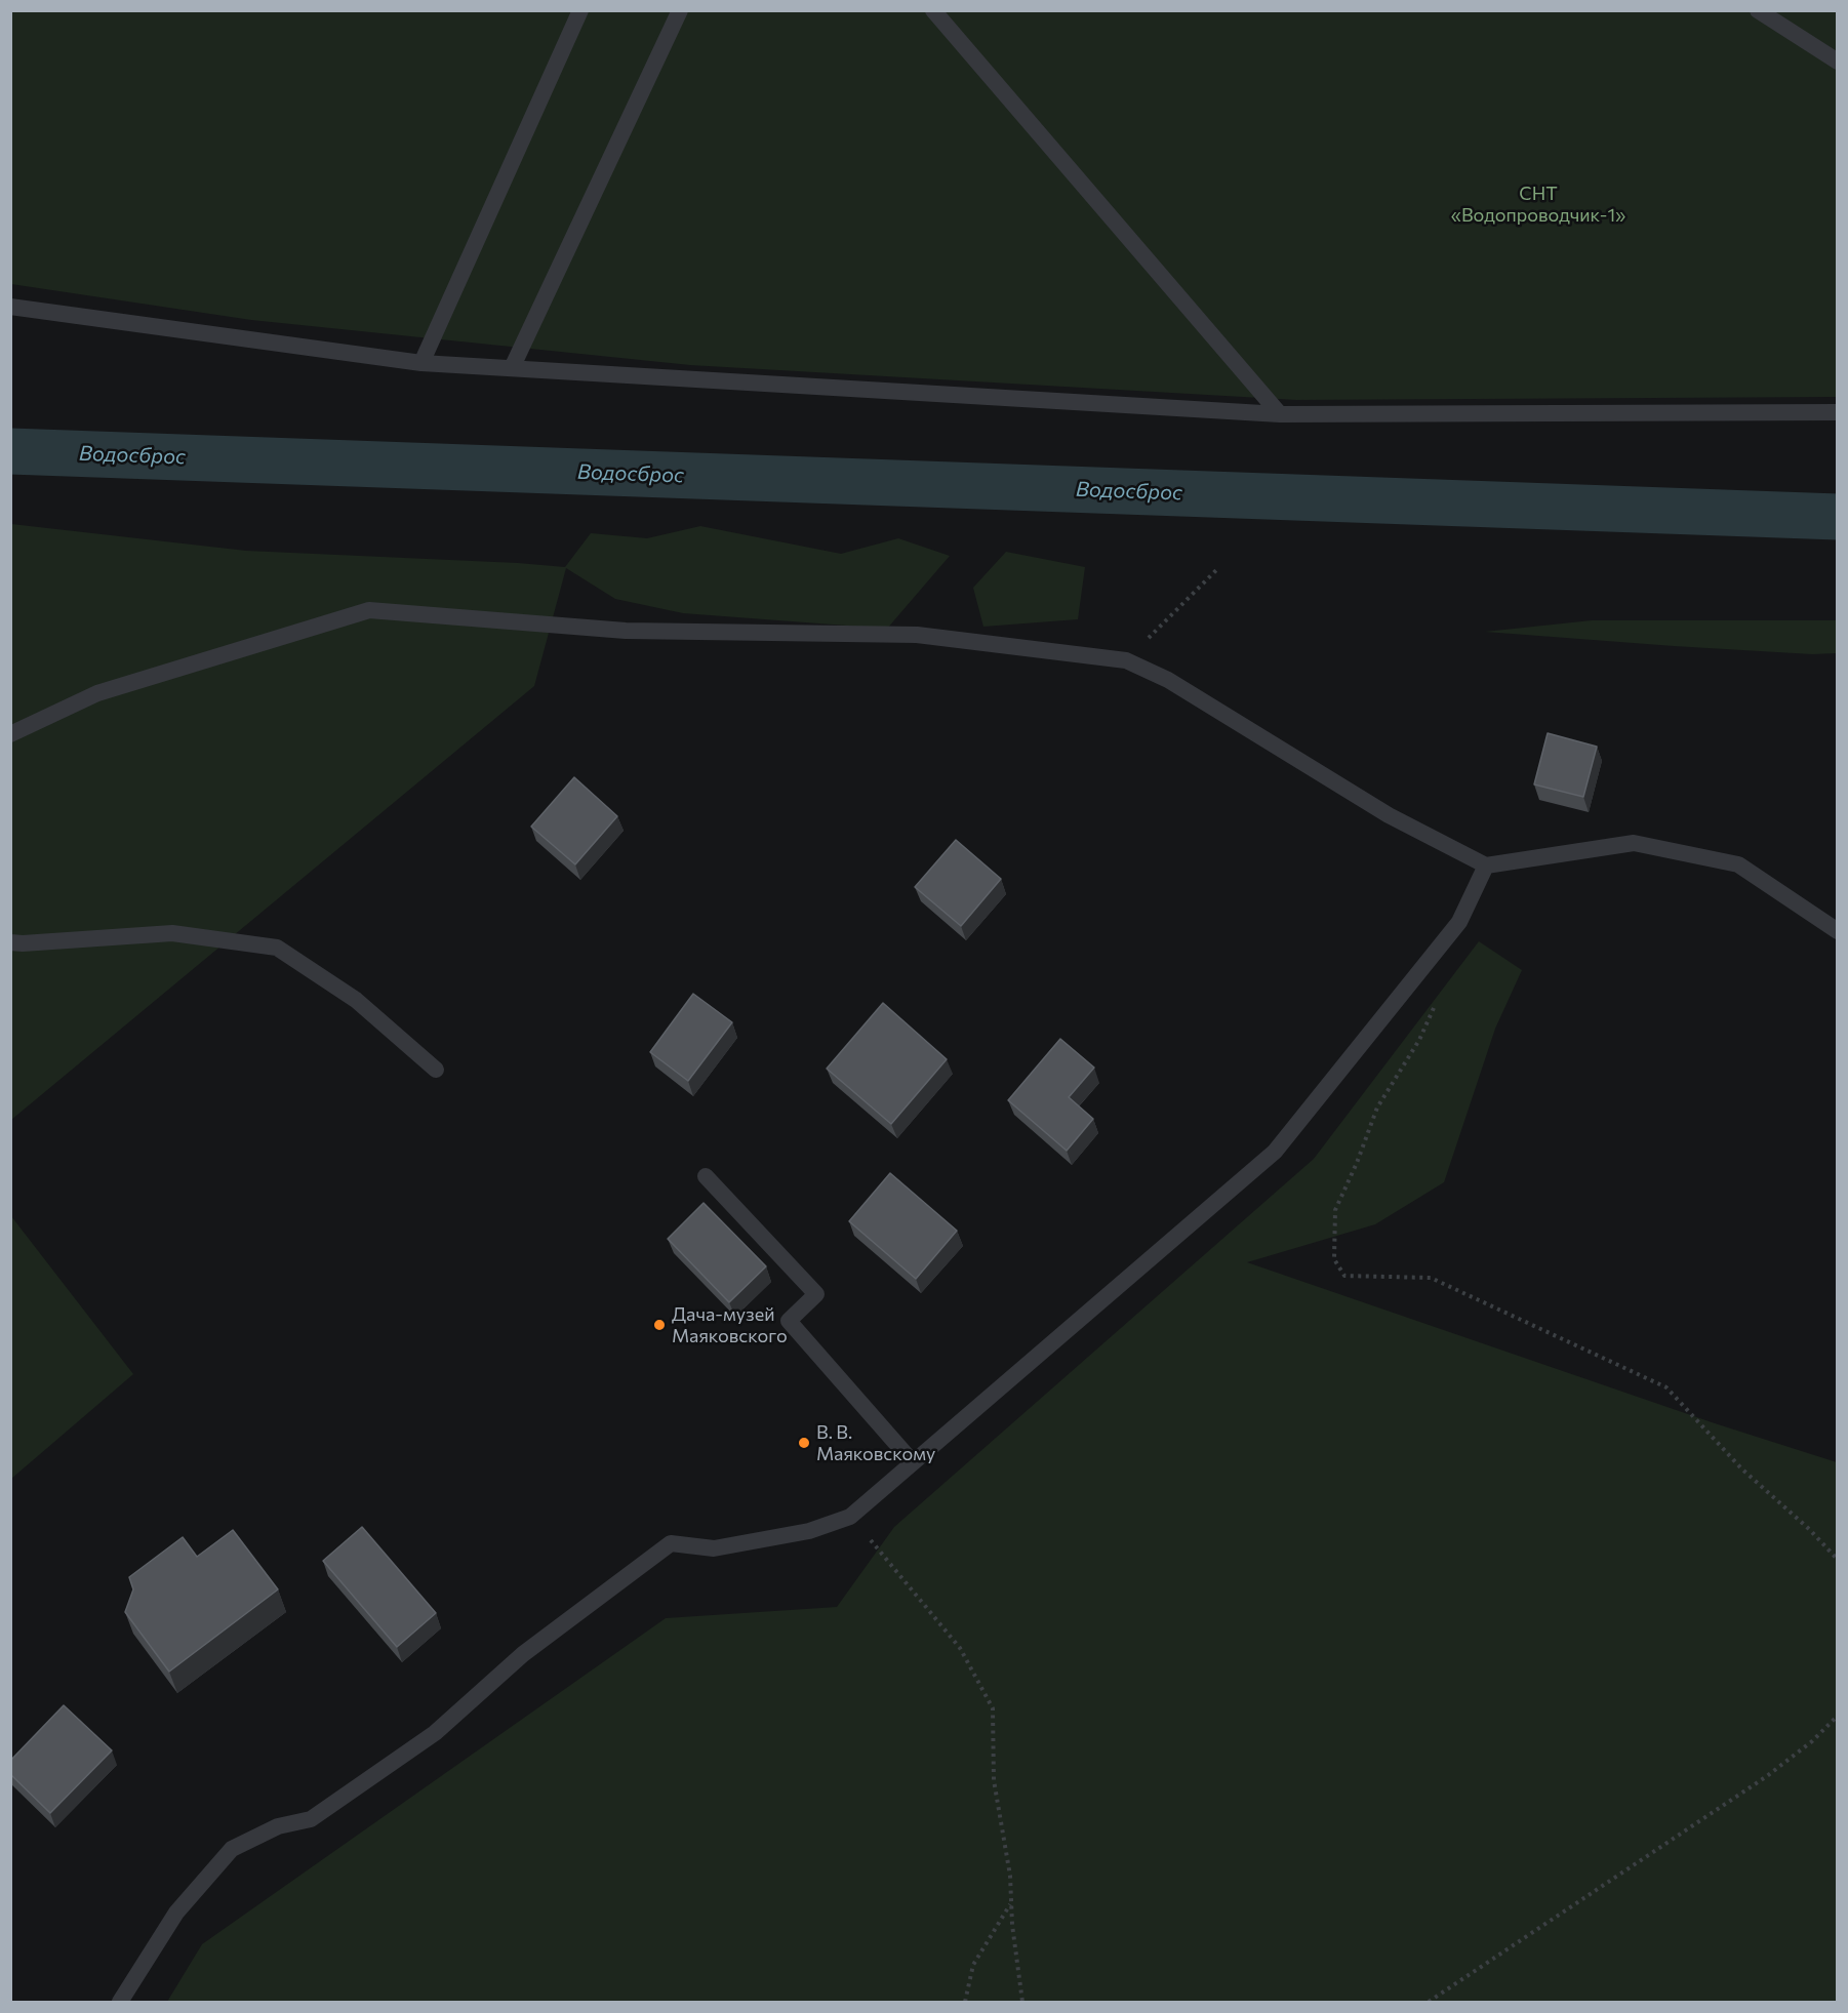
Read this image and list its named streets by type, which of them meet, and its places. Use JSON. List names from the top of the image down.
{
  "water": ["Водосброс"],
  "parks": ["СНТ «Водопроводчик-1»"],
  "places": ["Дача-музей Маяковского", "В. В. Маяковскому"]
}
